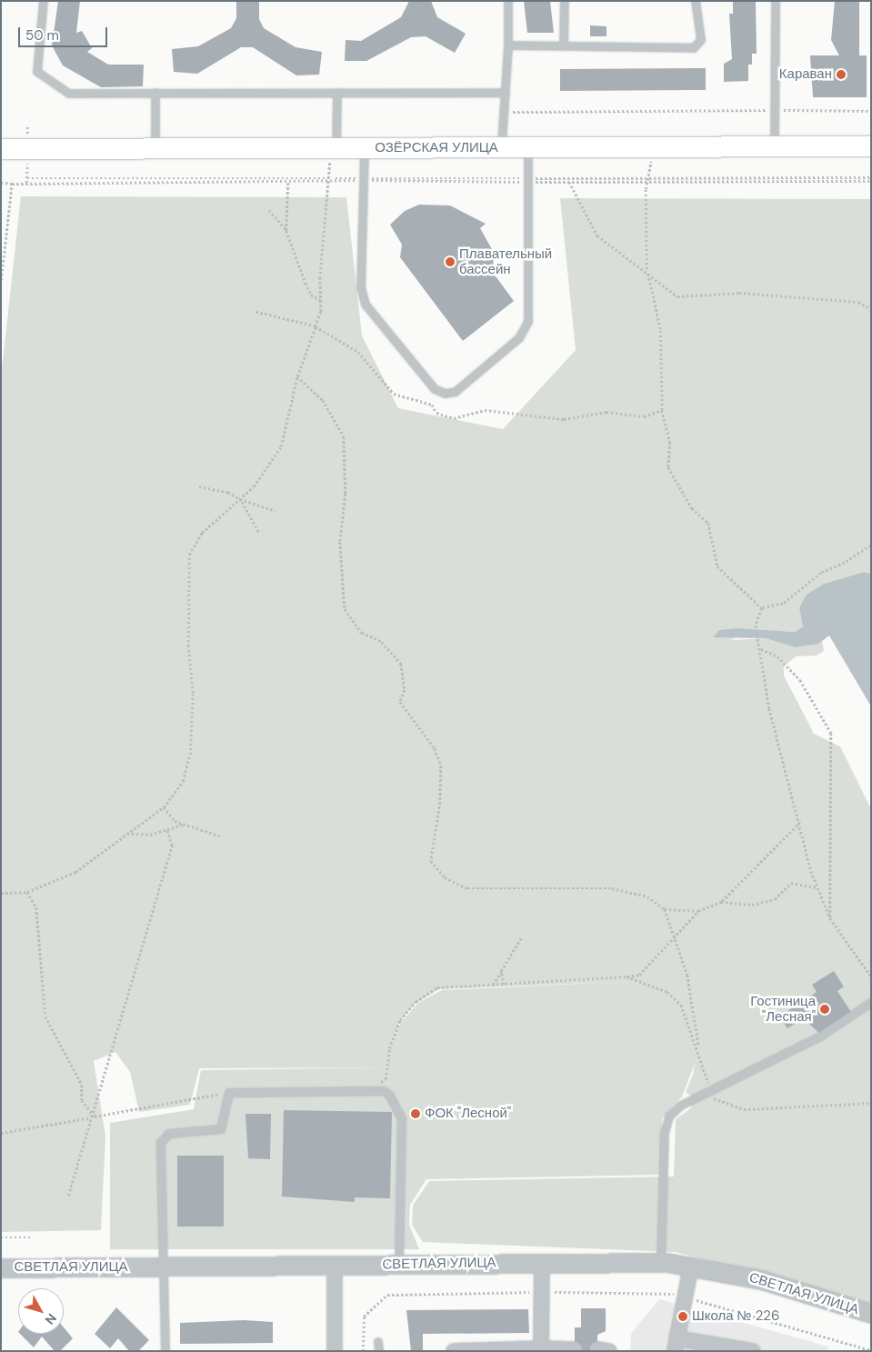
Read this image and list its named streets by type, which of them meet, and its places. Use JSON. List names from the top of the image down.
{
  "streets": {
    "main road": ["ОЗЁРСКАЯ УЛИЦА"],
    "street": ["СВЕТЛАЯ УЛИЦА"]
  },
  "places": [
    "Караван",
    "Плавательный бассейн",
    "Гостиница \"Лесная\"",
    "ФОК \"Лесной\"",
    "Школа № 226"
  ],
  "scale_bar": "50 m",
  "north": "bottom right"
}
